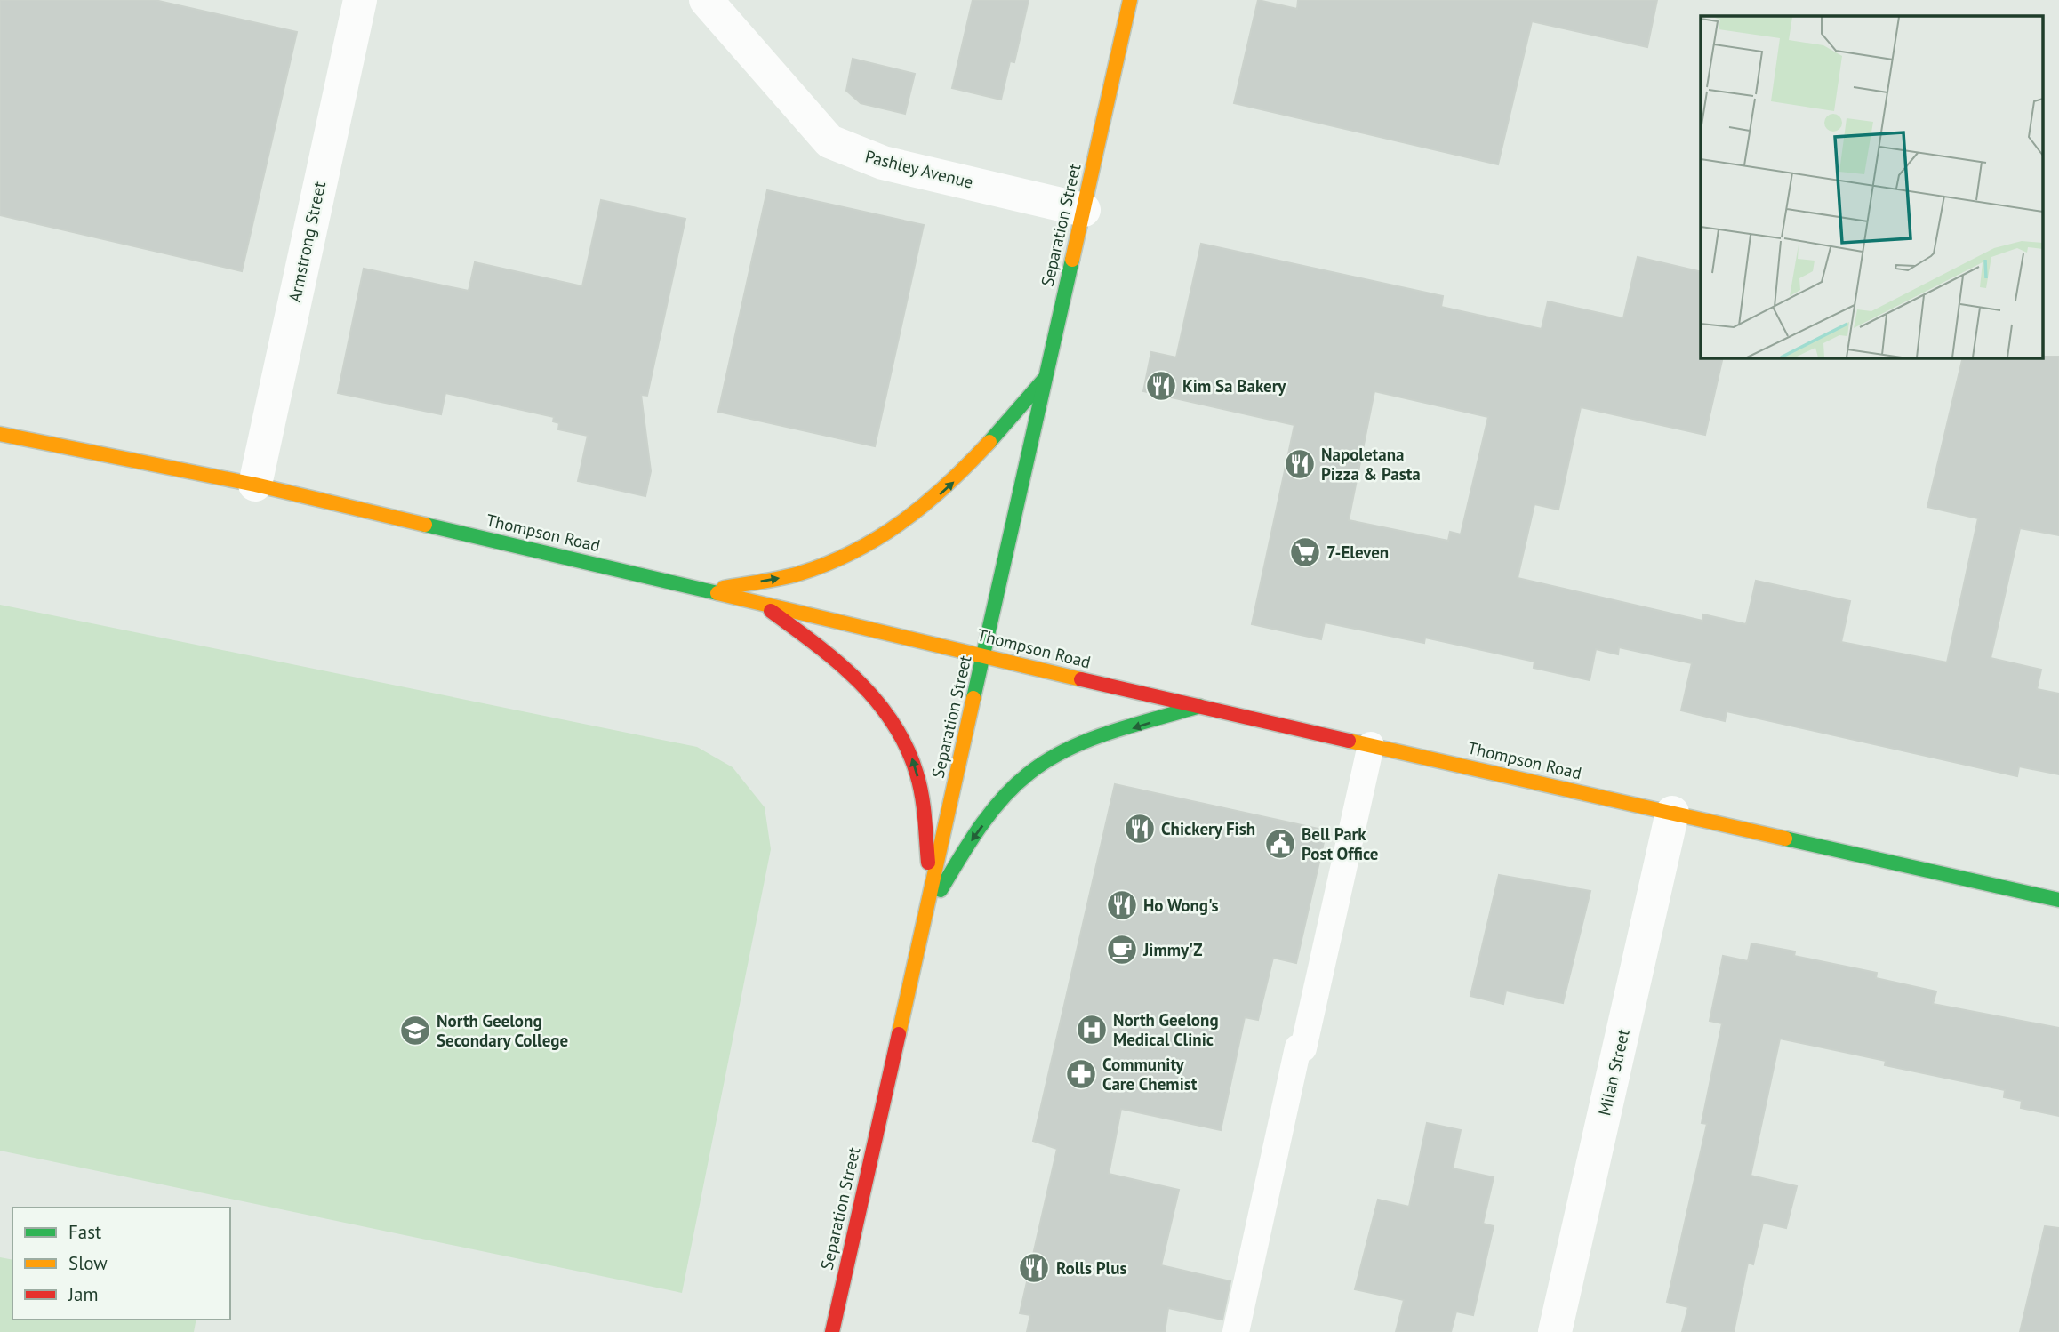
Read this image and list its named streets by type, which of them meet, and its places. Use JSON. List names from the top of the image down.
{
  "streets": {
    "main road": ["Separation Street", "Thompson Road"],
    "street": ["Pashley Avenue", "Armstrong Street", "Milan Street"]
  },
  "crossings": [
    ["Pashley Avenue", "Separation Street"],
    ["Separation Street", "Thompson Road"],
    ["Armstrong Street", "Thompson Road"],
    ["Thompson Road", "Milan Street"]
  ],
  "places": {
    "restaurant": [
      "Kim Sa Bakery",
      "Napoletana Pizza & Pasta",
      "Chickery Fish",
      "Ho Wong's",
      "Rolls Plus"
    ],
    "supermarket": ["7-Eleven"],
    "public building": ["Bell Park Post Office"],
    "cafe": ["Jimmy'Z"],
    "hospital": ["North Geelong Medical Clinic"],
    "school or university": ["North Geelong Secondary College"],
    "pharmacy": ["Community Care Chemist"]
  },
  "legend": ["Fast", "Slow", "Jam"]
}
